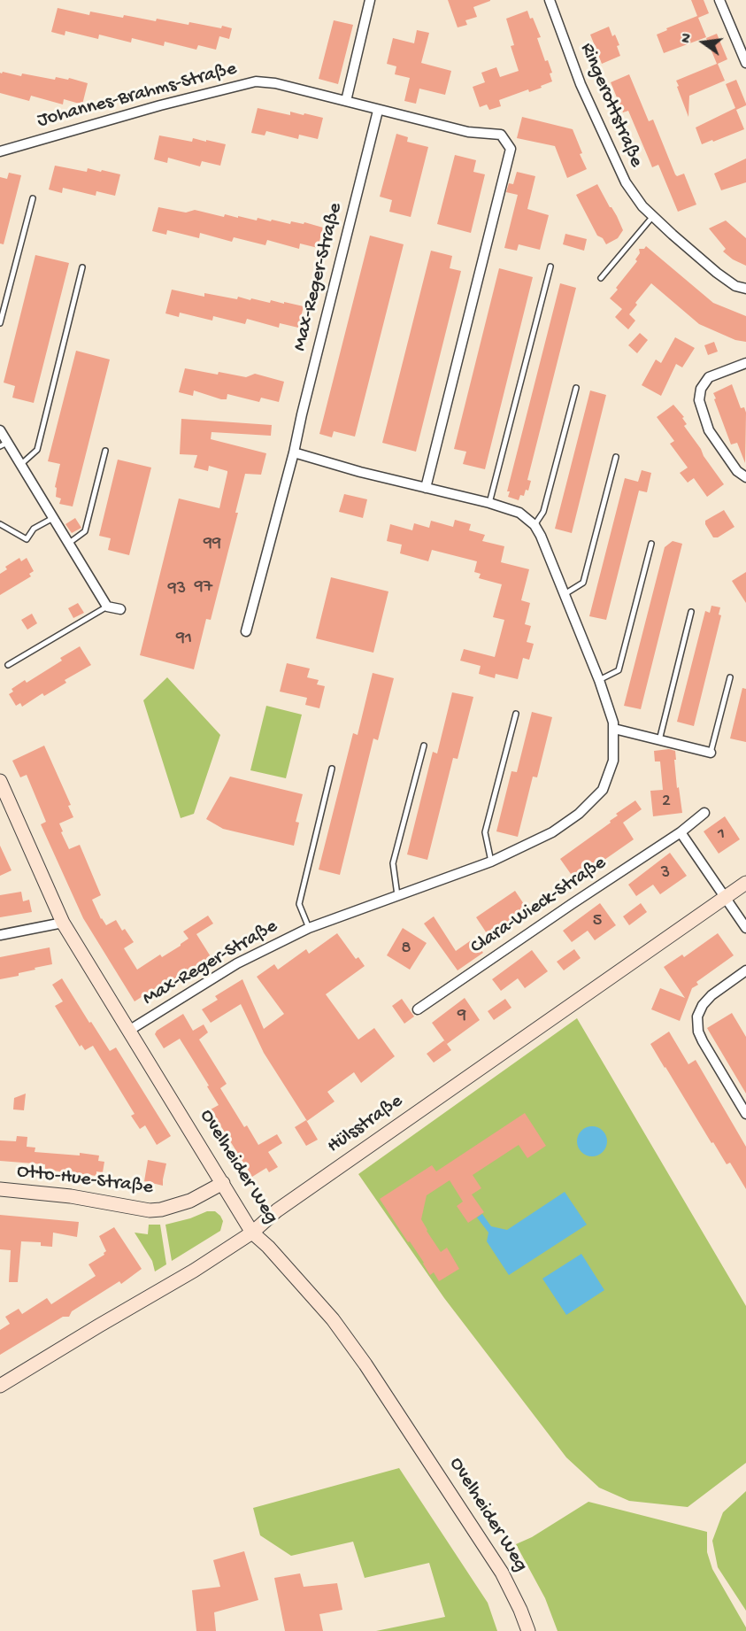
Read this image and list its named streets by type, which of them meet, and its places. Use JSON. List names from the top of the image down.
{
  "streets": {
    "street": [
      "Johannes-Brahms-Straße",
      "Ringerottstraße",
      "Max-Reger-Straße",
      "Clara-Wieck-Straße",
      "Hülsstraße",
      "Ovelheider Weg",
      "Otto-Hue-Straße"
    ]
  },
  "crossings": [
    ["Johannes-Brahms-Straße", "Max-Reger-Straße"],
    ["Max-Reger-Straße", "Ovelheider Weg"],
    ["Hülsstraße", "Ovelheider Weg"],
    ["Ovelheider Weg", "Otto-Hue-Straße"]
  ],
  "house_numbers": [
    "99",
    "97",
    "93",
    "91",
    "2",
    "1",
    "3",
    "5",
    "8",
    "9"
  ],
  "north": "left"
}
